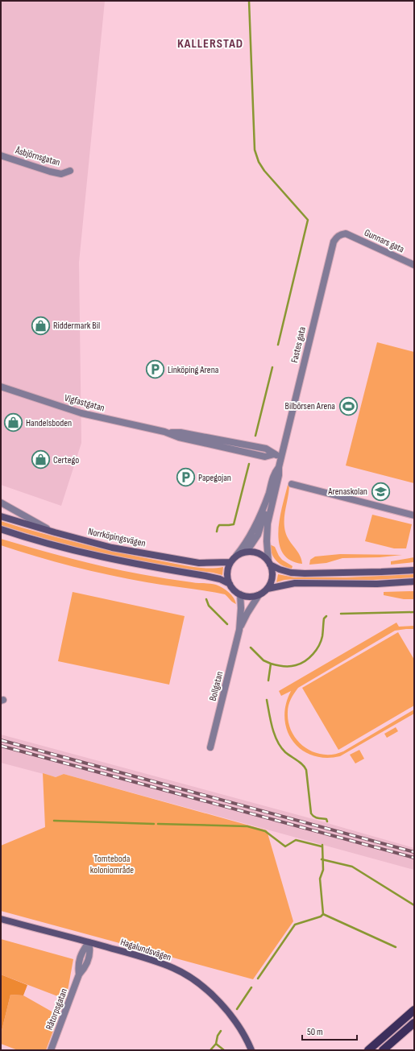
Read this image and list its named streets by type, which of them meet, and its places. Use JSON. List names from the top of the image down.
{
  "streets": {
    "main road": ["Norrköpingsvägen", "Hagalundsvägen"],
    "street": [
      "Åsbjörnsgatan",
      "Gunnars gata",
      "Fastes gata",
      "Vigfastgatan",
      "Bollgatan",
      "Råtorpsgatan"
    ]
  },
  "crossings": [
    ["Gunnars gata", "Fastes gata"],
    ["Fastes gata", "Vigfastgatan"],
    ["Fastes gata", "Norrköpingsvägen"],
    ["Fastes gata", "Bollgatan"],
    ["Norrköpingsvägen", "Bollgatan"],
    ["Hagalundsvägen", "Råtorpsgatan"]
  ],
  "districts": ["KALLERSTAD"],
  "parks": ["Tomteboda koloniområde"],
  "places": {
    "shop": ["Riddermark Bil", "Handelsboden", "Certego"],
    "parking": ["Linköping Arena", "Papegojan"],
    "sports": ["Bilbörsen Arena"],
    "school or university": ["Arenaskolan"]
  },
  "scale_bar": "50 m"
}
